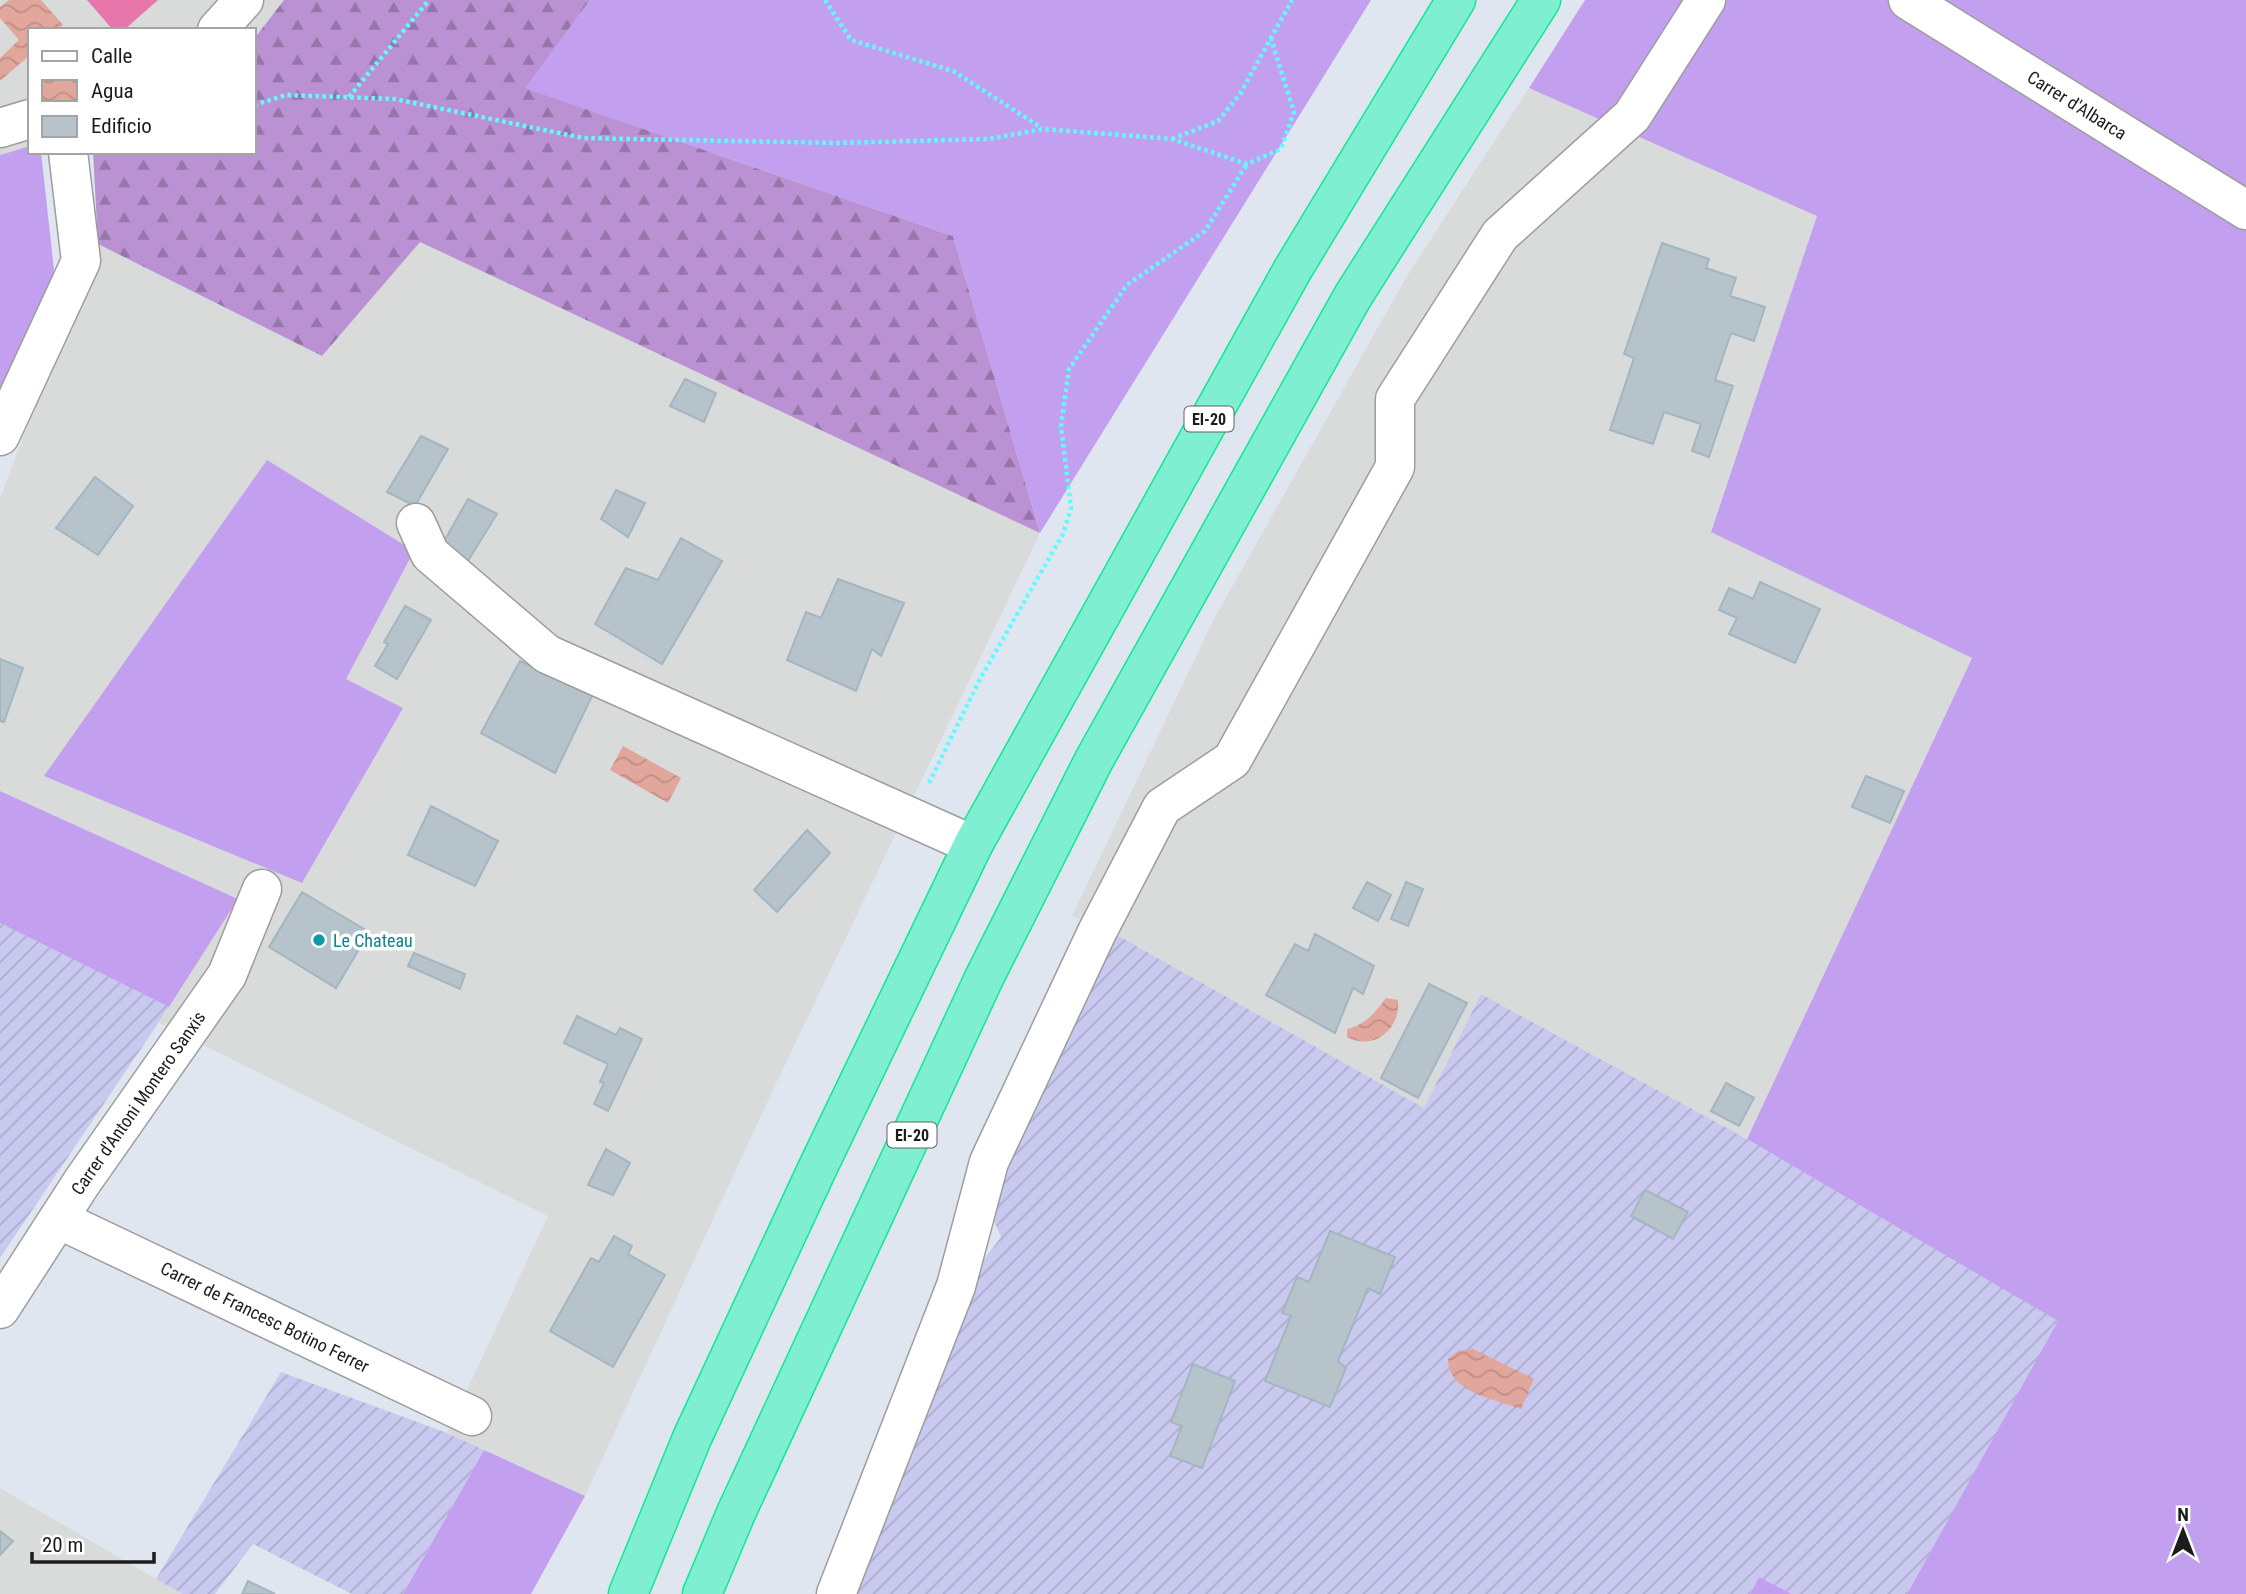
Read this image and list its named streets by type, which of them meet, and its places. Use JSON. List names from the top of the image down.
{
  "streets": {
    "highway": ["EI-20"],
    "street": ["Carrer d'Albarca", "Carrer d'Antoni Montero Sanxis", "Carrer de Francesc Botino Ferrer"]
  },
  "crossings": [
    ["Carrer d'Antoni Montero Sanxis", "Carrer de Francesc Botino Ferrer"]
  ],
  "places": ["Le Chateau"],
  "legend": ["Calle", "Agua", "Edificio"],
  "scale_bar": "20 m",
  "north": "top"
}
